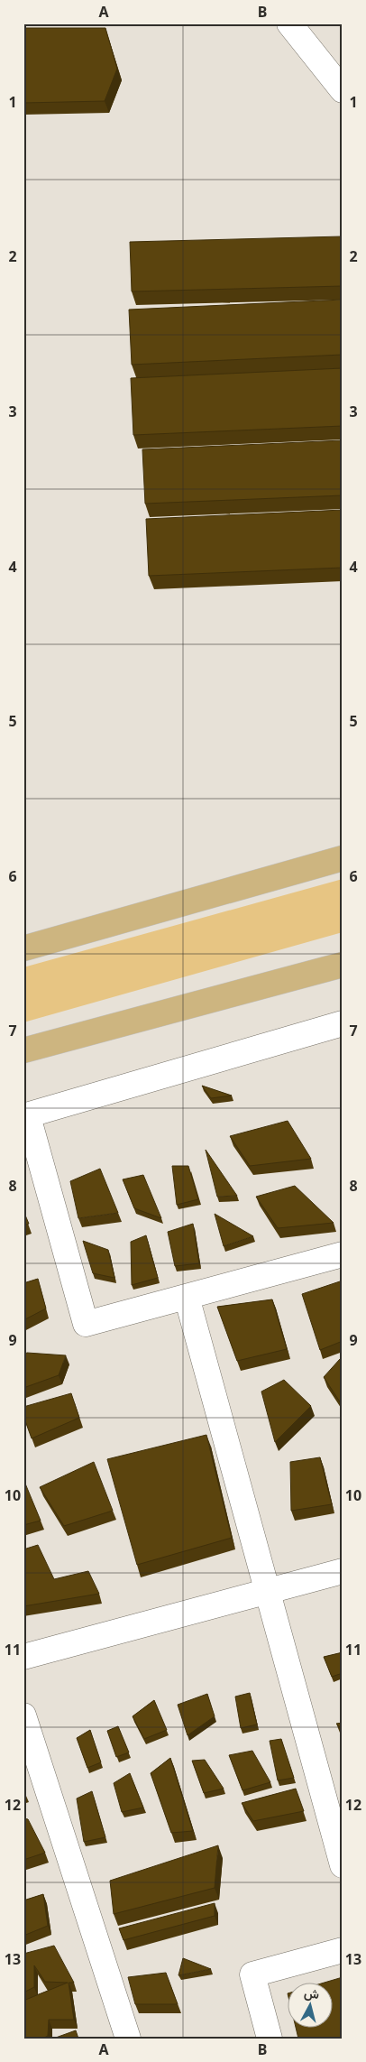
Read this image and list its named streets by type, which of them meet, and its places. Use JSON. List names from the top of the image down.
{
  "north": "top",
  "grid": {
    "columns": ["A", "B"],
    "rows": [
      "1",
      "2",
      "3",
      "4",
      "5",
      "6",
      "7",
      "8",
      "9",
      "10",
      "11",
      "12",
      "13"
    ]
  }
}
